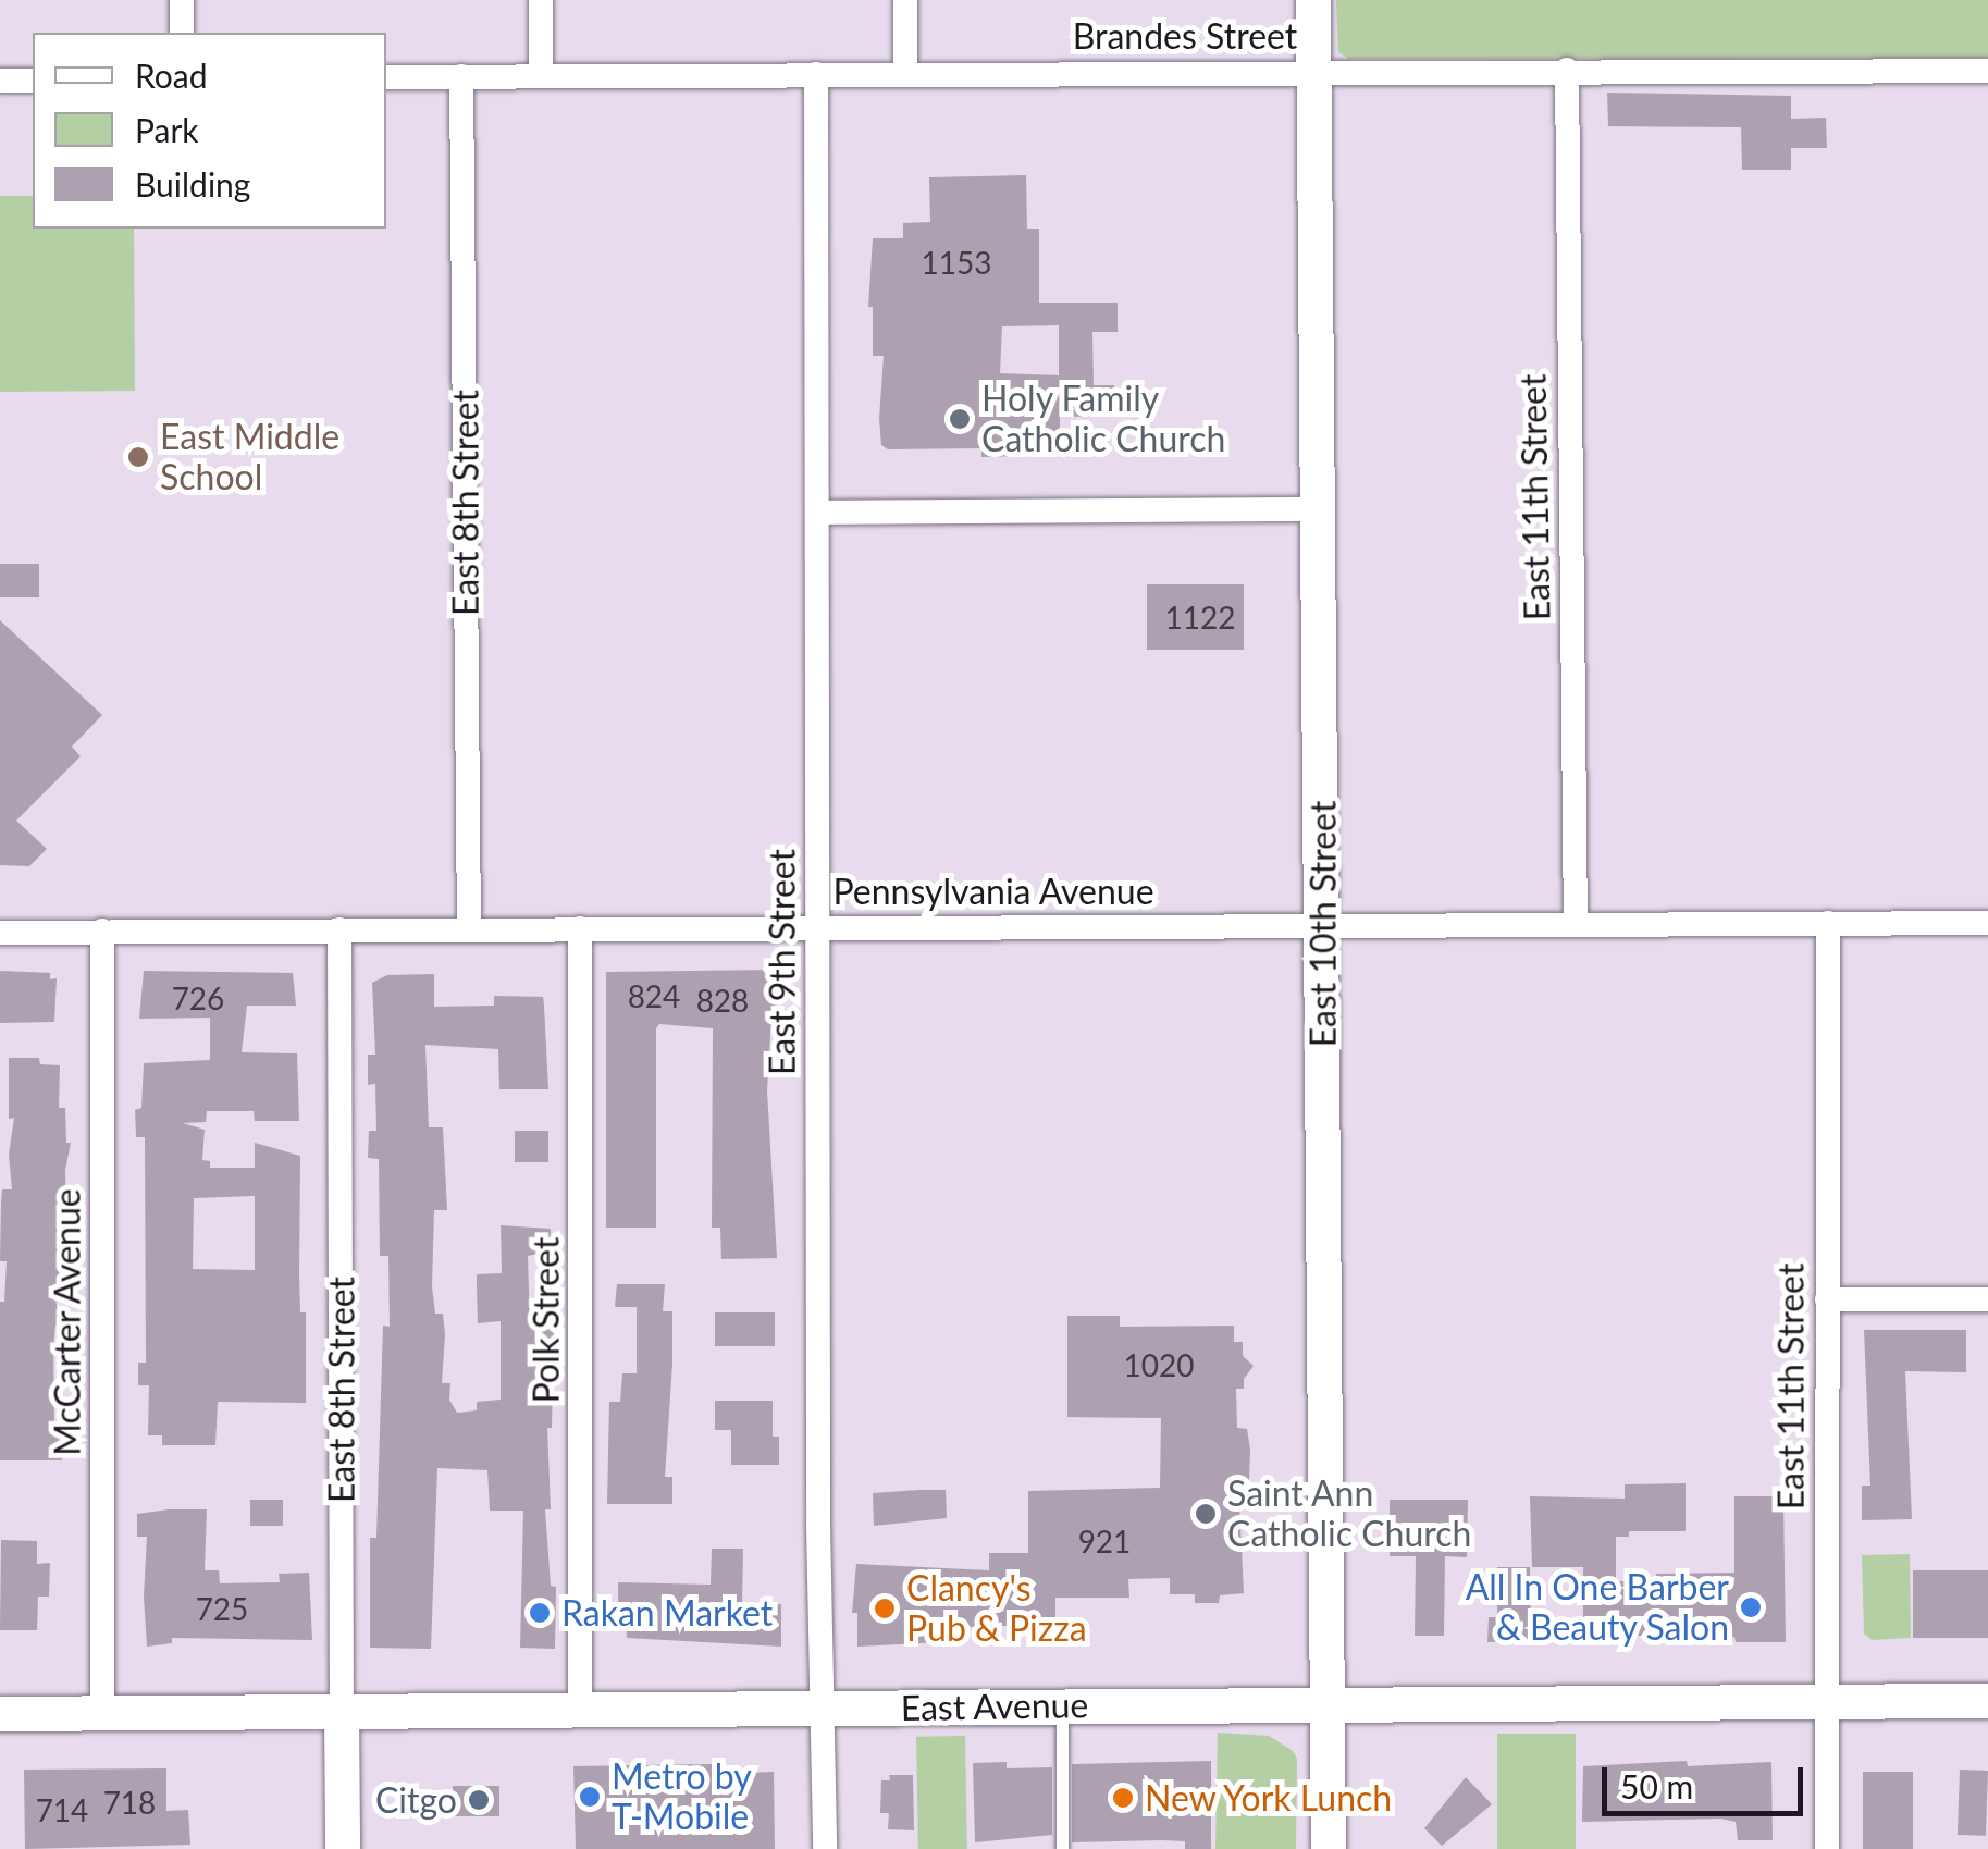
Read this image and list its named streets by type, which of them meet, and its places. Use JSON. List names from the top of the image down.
{
  "streets": {
    "street": [
      "Brandes Street",
      "East 11th Street",
      "East 8th Street",
      "Pennsylvania Avenue",
      "East 10th Street",
      "East 9th Street",
      "Polk Street",
      "McCarter Avenue",
      "East Avenue"
    ]
  },
  "crossings": [
    ["Brandes Street", "East 11th Street"],
    ["Brandes Street", "East 8th Street"],
    ["Brandes Street", "East 10th Street"],
    ["Brandes Street", "East 9th Street"],
    ["East 11th Street", "Pennsylvania Avenue"],
    ["East 11th Street", "East Avenue"],
    ["East 8th Street", "Pennsylvania Avenue"],
    ["East 8th Street", "East Avenue"],
    ["Pennsylvania Avenue", "East 10th Street"],
    ["Pennsylvania Avenue", "East 9th Street"],
    ["Pennsylvania Avenue", "Polk Street"],
    ["Pennsylvania Avenue", "McCarter Avenue"],
    ["East 10th Street", "East Avenue"],
    ["East 9th Street", "East Avenue"],
    ["Polk Street", "East Avenue"],
    ["McCarter Avenue", "East Avenue"]
  ],
  "places": [
    "Holy Family Catholic Church",
    "East Middle School",
    "Saint Ann Catholic Church",
    "All In One Barber & Beauty Salon",
    "Clancy's Pub & Pizza",
    "Rakan Market",
    "Metro by T-Mobile",
    "New York Lunch",
    "Citgo"
  ],
  "house_numbers": [
    "1153",
    "1122",
    "824",
    "726",
    "828",
    "1020",
    "921",
    "725",
    "718",
    "714"
  ],
  "legend": ["Road", "Park", "Building"],
  "scale_bar": "50 m"
}
